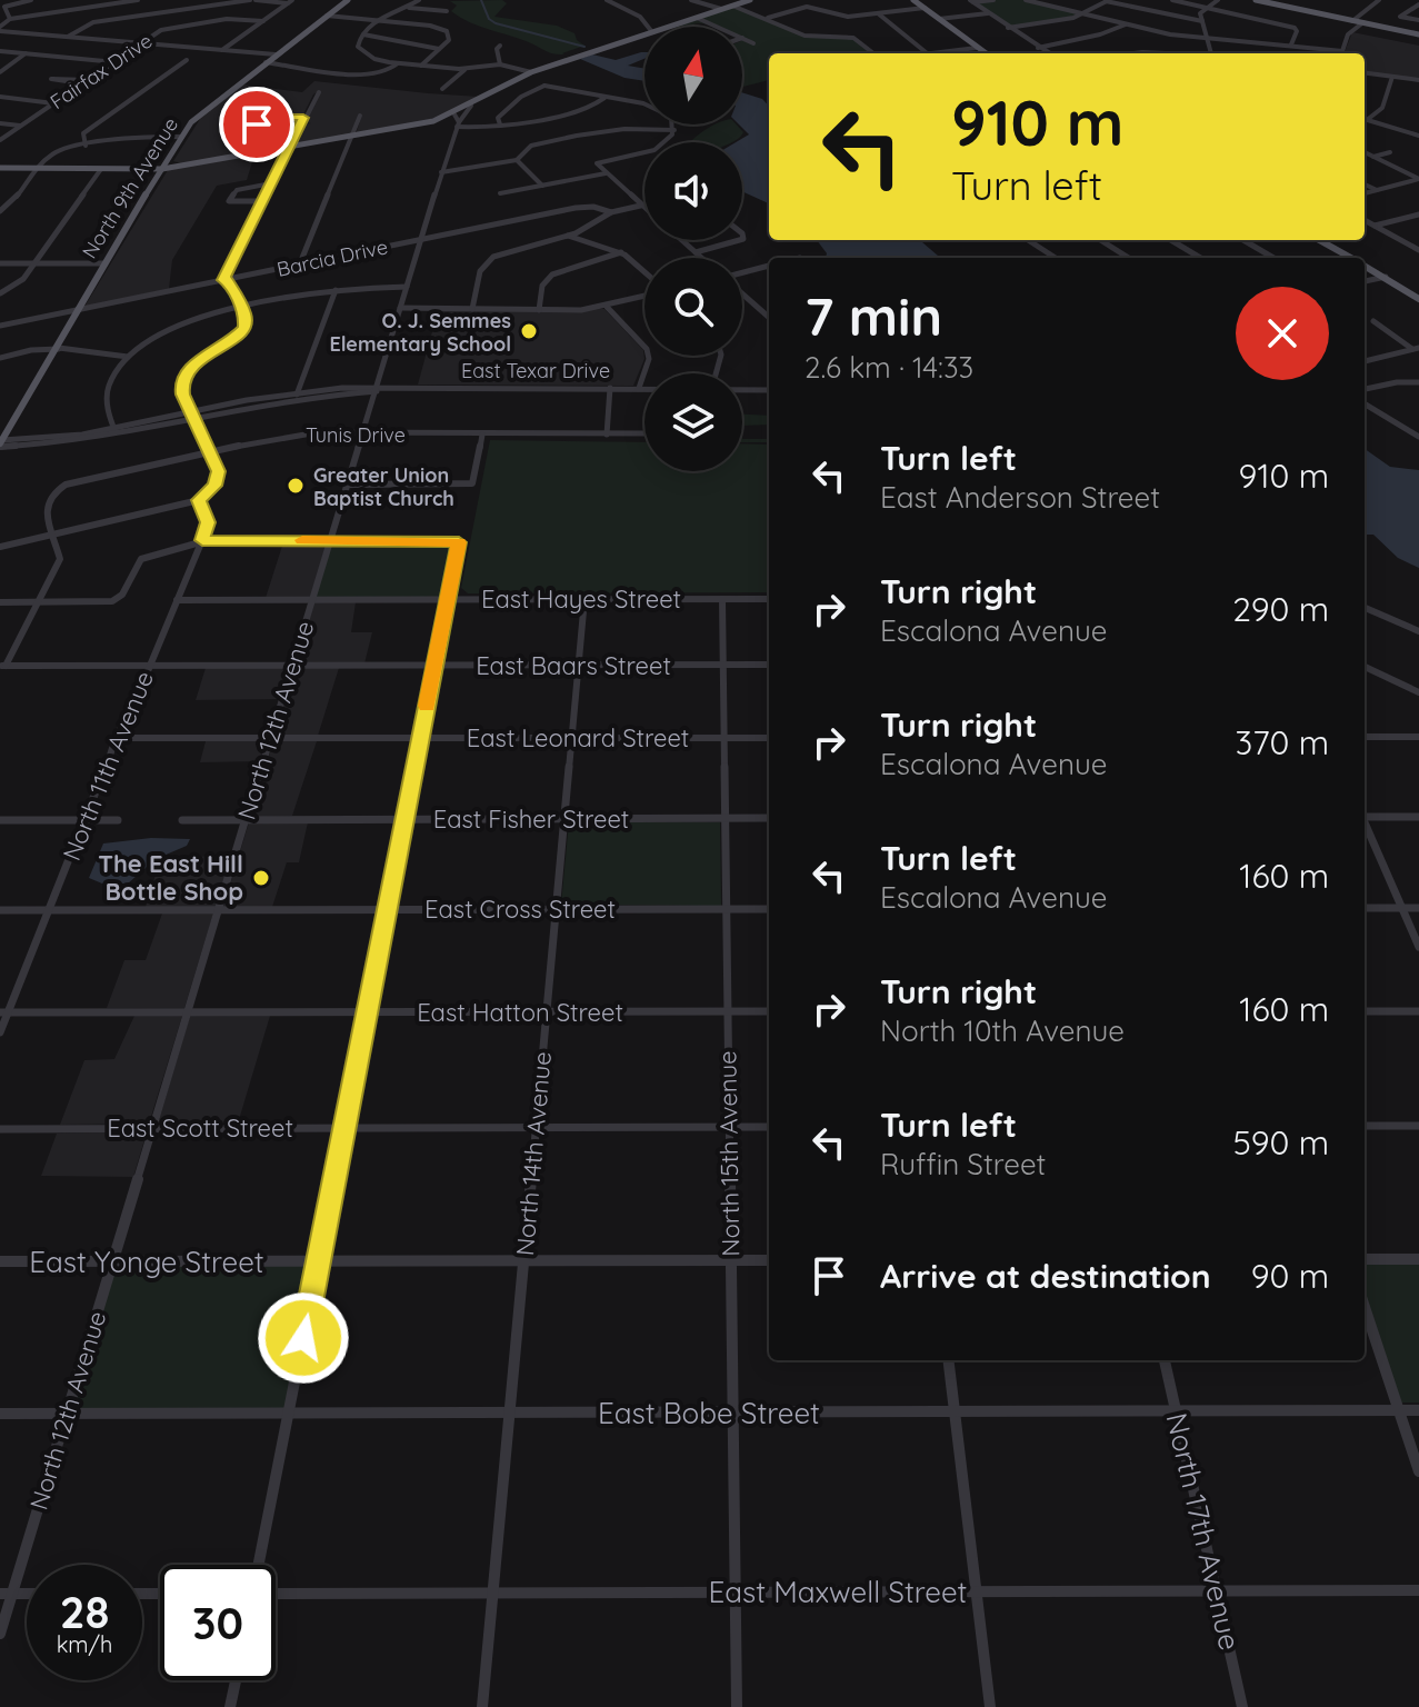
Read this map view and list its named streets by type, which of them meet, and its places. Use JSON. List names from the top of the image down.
{
  "streets": {
    "main road": ["North 9th Avenue"],
    "street": [
      "Fairfax Drive",
      "Barcia Drive",
      "East Texar Drive",
      "Tunis Drive",
      "East Hayes Street",
      "East Baars Street",
      "North 12th Avenue",
      "East Leonard Street",
      "North 11th Avenue",
      "East Fisher Street",
      "East Cross Street",
      "East Hatton Street",
      "East Scott Street",
      "North 14th Avenue",
      "North 15th Avenue",
      "East Yonge Street",
      "East Bobe Street",
      "North 17th Avenue",
      "East Maxwell Street"
    ]
  },
  "crossings": [
    ["North 9th Avenue", "Barcia Drive"],
    ["Barcia Drive", "North 12th Avenue"],
    ["East Texar Drive", "North 12th Avenue"],
    ["Tunis Drive", "North 12th Avenue"],
    ["East Hayes Street", "North 12th Avenue"],
    ["East Hayes Street", "North 11th Avenue"],
    ["East Hayes Street", "North 14th Avenue"],
    ["East Hayes Street", "North 15th Avenue"],
    ["East Baars Street", "North 12th Avenue"],
    ["East Baars Street", "North 11th Avenue"],
    ["East Baars Street", "North 14th Avenue"],
    ["East Baars Street", "North 15th Avenue"],
    ["North 12th Avenue", "East Leonard Street"],
    ["North 12th Avenue", "East Fisher Street"],
    ["North 12th Avenue", "East Cross Street"],
    ["North 12th Avenue", "East Hatton Street"],
    ["North 12th Avenue", "East Scott Street"],
    ["North 12th Avenue", "East Yonge Street"],
    ["North 12th Avenue", "East Bobe Street"],
    ["East Leonard Street", "North 11th Avenue"],
    ["East Leonard Street", "North 14th Avenue"],
    ["East Leonard Street", "North 15th Avenue"],
    ["North 11th Avenue", "East Cross Street"],
    ["North 11th Avenue", "East Hatton Street"],
    ["East Fisher Street", "North 14th Avenue"],
    ["East Fisher Street", "North 15th Avenue"],
    ["East Cross Street", "North 14th Avenue"],
    ["East Cross Street", "North 15th Avenue"],
    ["East Hatton Street", "North 14th Avenue"],
    ["East Hatton Street", "North 15th Avenue"],
    ["East Scott Street", "North 14th Avenue"],
    ["East Scott Street", "North 15th Avenue"],
    ["North 14th Avenue", "East Yonge Street"],
    ["North 14th Avenue", "East Bobe Street"],
    ["North 14th Avenue", "East Maxwell Street"],
    ["North 15th Avenue", "East Yonge Street"],
    ["North 15th Avenue", "East Bobe Street"],
    ["North 15th Avenue", "East Maxwell Street"],
    ["East Bobe Street", "North 17th Avenue"],
    ["North 17th Avenue", "East Maxwell Street"]
  ],
  "places": ["O. J. Semmes Elementary School", "Greater Union Baptist Church", "The East Hill Bottle Shop"],
  "north": "top",
  "page": {
    "turn": ["910 m", "Turn left"],
    "heading": ["7 min", "2.6 km · 14:33"],
    "list": [
      {
        "name": "Turn left",
        "note": "East Anderson Street",
        "value": "910 m"
      },
      {
        "name": "Turn right",
        "note": "Escalona Avenue",
        "value": "290 m"
      },
      {
        "name": "Turn right",
        "note": "Escalona Avenue",
        "value": "370 m"
      },
      {
        "name": "Turn left",
        "note": "Escalona Avenue",
        "value": "160 m"
      },
      {
        "name": "Turn right",
        "note": "North 10th Avenue",
        "value": "160 m"
      },
      {
        "name": "Turn left",
        "note": "Ruffin Street",
        "value": "590 m"
      },
      {
        "name": "Arrive at destination",
        "value": "90 m"
      }
    ],
    "speed": "28 km/h",
    "limit": "30"
  }
}
